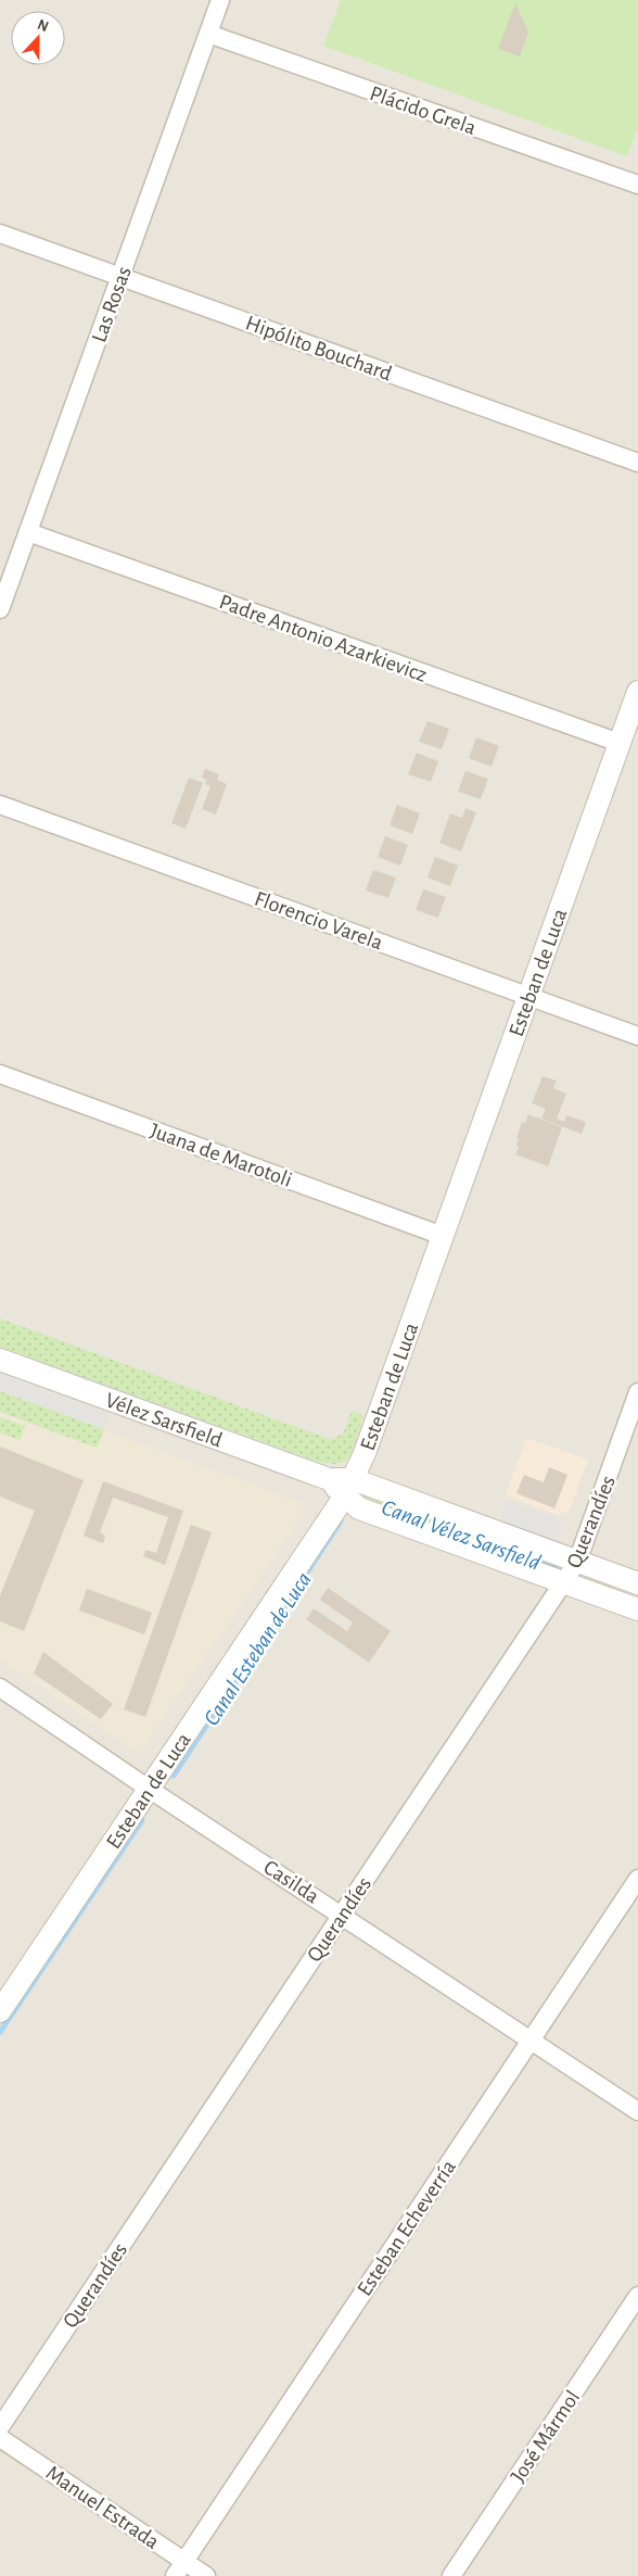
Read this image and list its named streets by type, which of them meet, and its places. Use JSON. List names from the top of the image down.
{
  "streets": {
    "street": [
      "Plácido Grela",
      "Las Rosas",
      "Hipólito Bouchard",
      "Padre Antonio Azarkievicz",
      "Florencio Varela",
      "Esteban de Luca",
      "Juana de Marotoli",
      "Vélez Sarsfield",
      "Querandíes",
      "Casilda",
      "Esteban Echeverría",
      "José Mármol",
      "Manuel Estrada"
    ]
  },
  "crossings": [
    ["Plácido Grela", "Las Rosas"],
    ["Las Rosas", "Hipólito Bouchard"],
    ["Las Rosas", "Padre Antonio Azarkievicz"],
    ["Padre Antonio Azarkievicz", "Esteban de Luca"],
    ["Florencio Varela", "Esteban de Luca"],
    ["Esteban de Luca", "Juana de Marotoli"],
    ["Esteban de Luca", "Vélez Sarsfield"],
    ["Esteban de Luca", "Casilda"],
    ["Vélez Sarsfield", "Querandíes"],
    ["Querandíes", "Casilda"],
    ["Casilda", "Esteban Echeverría"],
    ["Esteban Echeverría", "Manuel Estrada"]
  ],
  "water": ["Canal Vélez Sarsfield", "Canal Esteban de Luca"],
  "north": "top"
}
